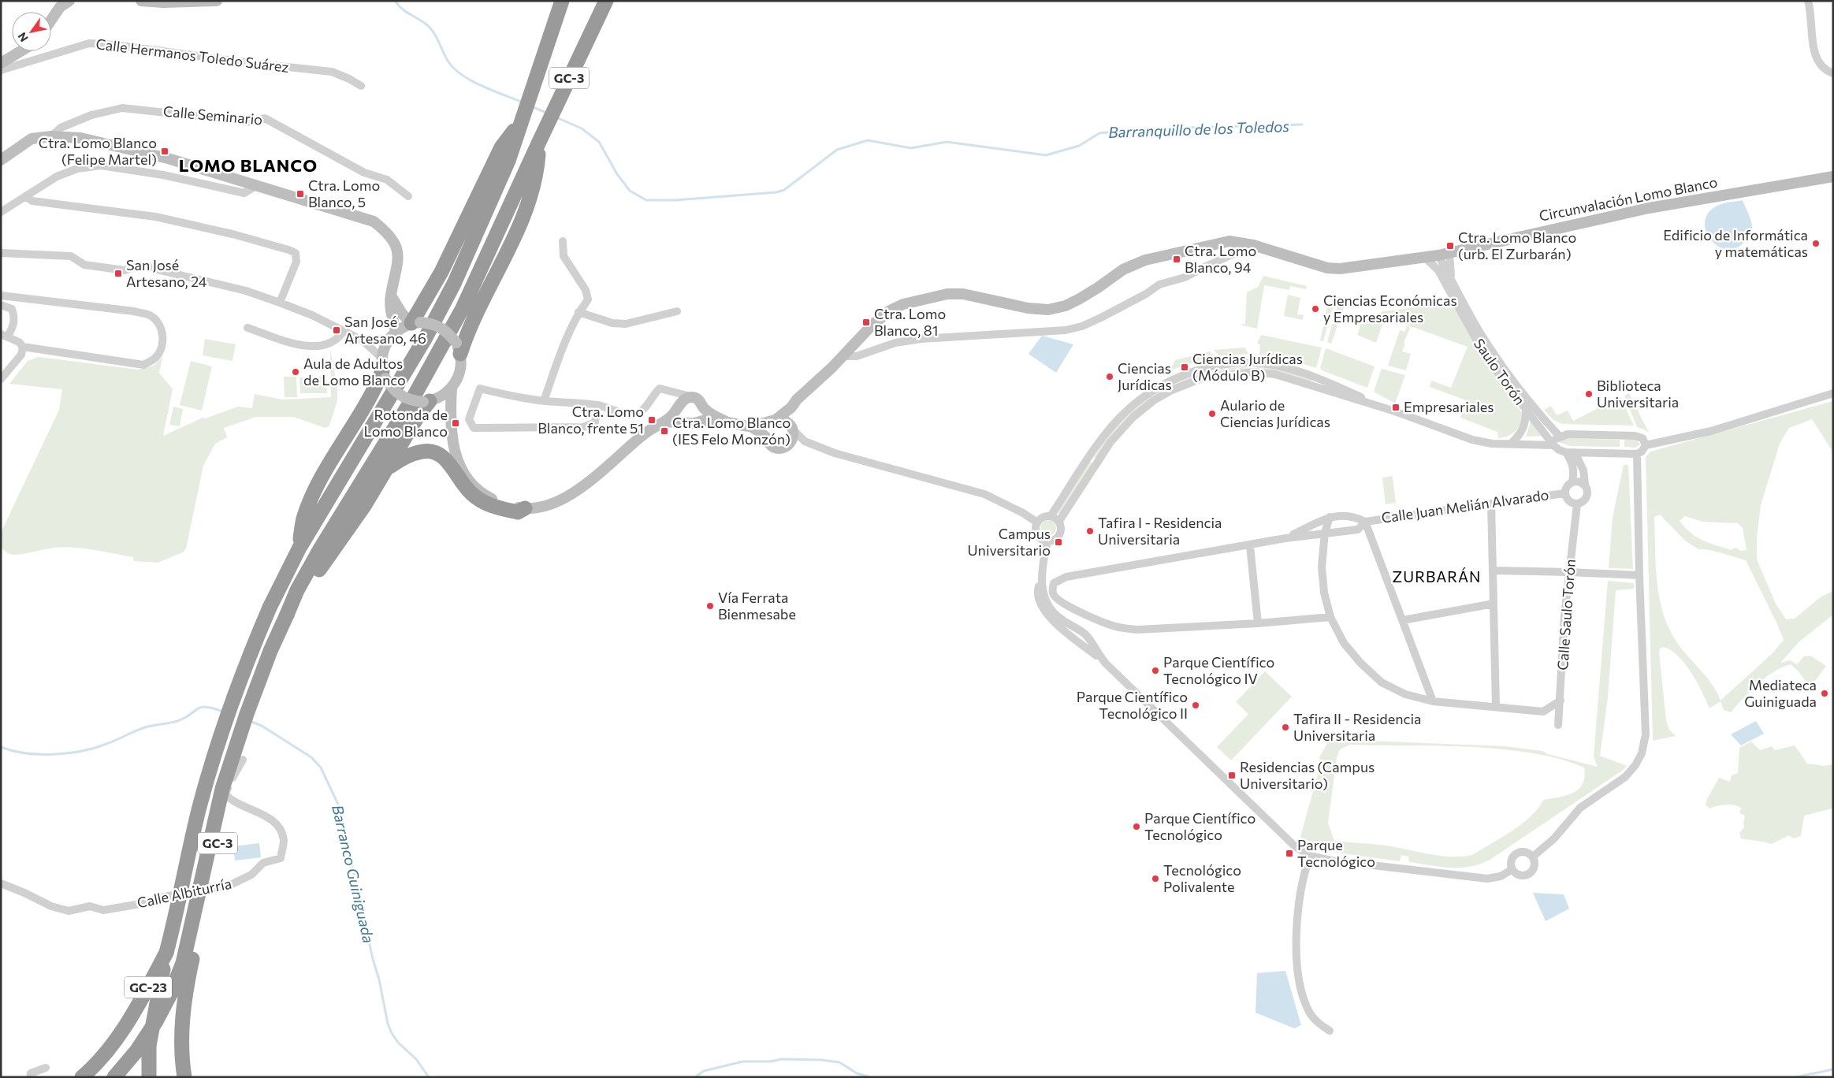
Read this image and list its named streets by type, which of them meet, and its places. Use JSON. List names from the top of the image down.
{
  "streets": {
    "highway": ["GC-3", "GC-23"],
    "street": [
      "Calle Hermanos Toledo Suárez",
      "Calle Seminario",
      "Circunvalación Lomo Blanco",
      "Saulo Torón",
      "Calle Juan Melián Alvarado",
      "Calle Saulo Torón",
      "Calle Albiturría"
    ]
  },
  "crossings": [
    ["GC-3", "GC-23"],
    ["Circunvalación Lomo Blanco", "Saulo Torón"],
    ["Calle Juan Melián Alvarado", "Calle Saulo Torón"]
  ],
  "districts": ["LOMO BLANCO", "ZURBARÁN"],
  "water": ["Barranquillo de los Toledos", "Barranco Guiniguada"],
  "places": {
    "transit": [
      "Ctra. Lomo Blanco (Felipe Martel)",
      "Ctra. Lomo Blanco, 5",
      "Ctra. Lomo Blanco (urb. El Zurbarán)",
      "Ctra. Lomo Blanco, 94",
      "San José Artesano, 24",
      "Ctra. Lomo Blanco, 81",
      "San José Artesano, 46",
      "Ciencias Jurídicas (Módulo B)",
      "Empresariales",
      "Ctra. Lomo Blanco, frente 51",
      "Rotonda de Lomo Blanco",
      "Ctra. Lomo Blanco (IES Felo Monzón)",
      "Campus Universitario",
      "Residencias (Campus Universitario)",
      "Parque Tecnológico"
    ],
    "other": [
      "Edificio de Informática y matemáticas",
      "Ciencias Económicas y Empresariales",
      "Aula de Adultos de Lomo Blanco",
      "Ciencias Jurídicas",
      "Biblioteca Universitaria",
      "Aulario de Ciencias Jurídicas",
      "Tafira I - Residencia Universitaria",
      "Vía Ferrata Bienmesabe",
      "Parque Científico Tecnológico IV",
      "Mediateca Guiniguada",
      "Parque Científico Tecnológico II",
      "Tafira II - Residencia Universitaria",
      "Parque Científico Tecnológico",
      "Tecnológico Polivalente"
    ]
  },
  "north": "bottom left"
}
